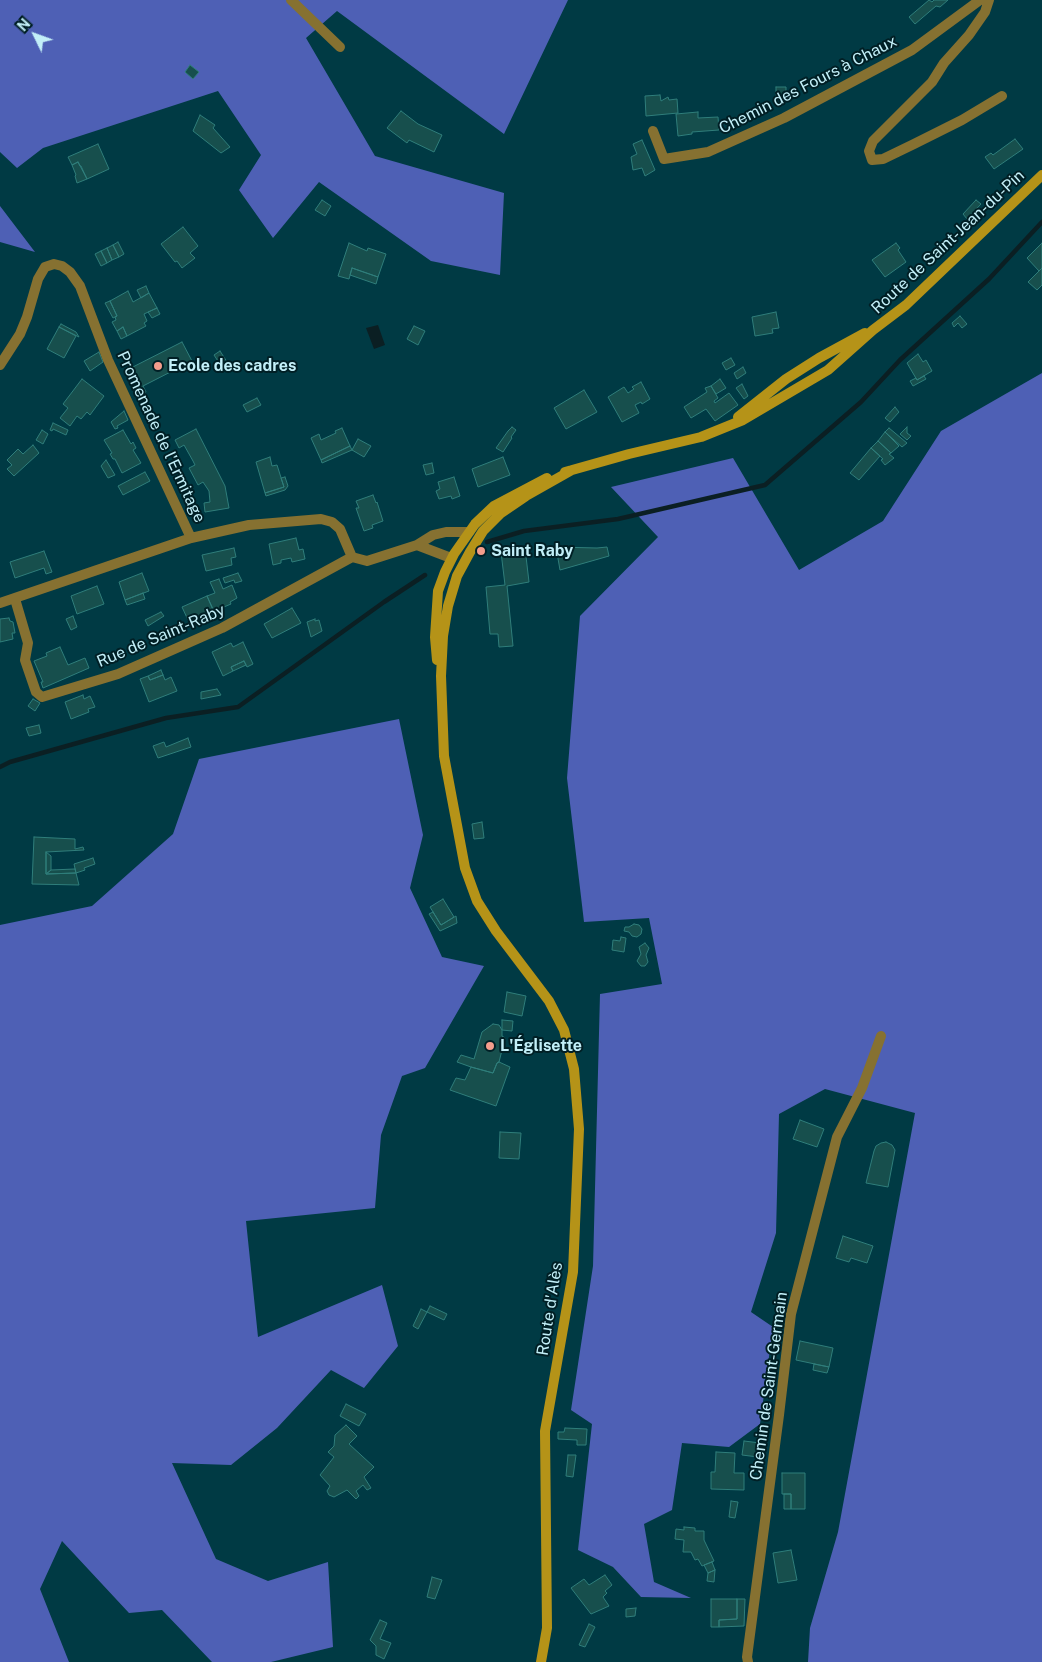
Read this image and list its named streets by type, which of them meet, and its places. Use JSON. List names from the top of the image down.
{
  "streets": {
    "main road": ["Route de Saint-Jean-du-Pin", "Route d'Alès"],
    "street": [
      "Chemin des Fours à Chaux",
      "Promenade de l'Ermitage",
      "Rue de Saint-Raby",
      "Chemin de Saint-Germain"
    ]
  },
  "crossings": [
    ["Route de Saint-Jean-du-Pin", "Route d'Alès"],
    ["Promenade de l'Ermitage", "Rue de Saint-Raby"]
  ],
  "places": ["Ecole des cadres", "Saint Raby", "L'Églisette"],
  "north": "top left"
}
